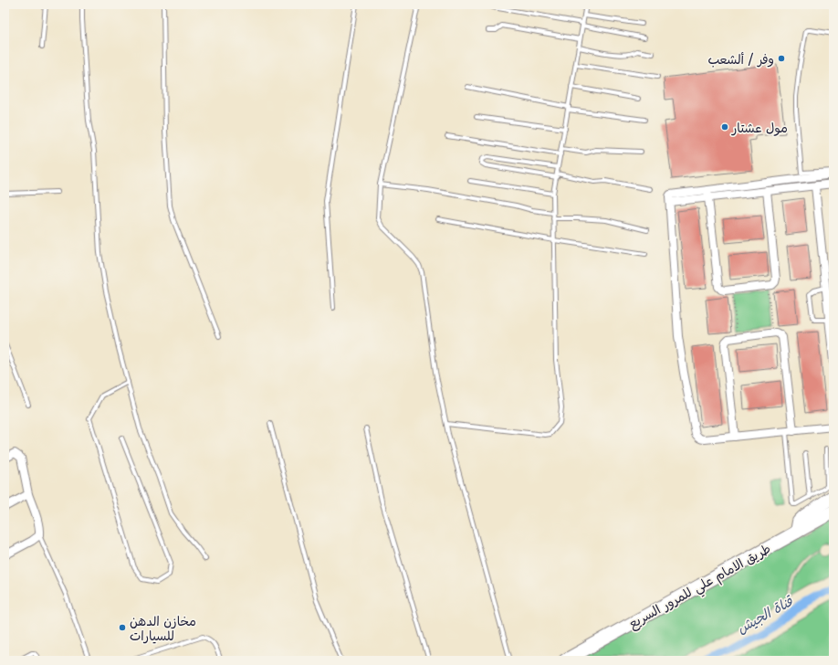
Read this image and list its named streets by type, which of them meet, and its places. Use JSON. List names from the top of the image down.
{
  "streets": {
    "highway": ["طريق الامام علي للمرور السريع"]
  },
  "water": ["قناة الجيش"],
  "places": ["وفر / ألشعب", "مول عشتار", "مخازن الدهن للسيارات"]
}
